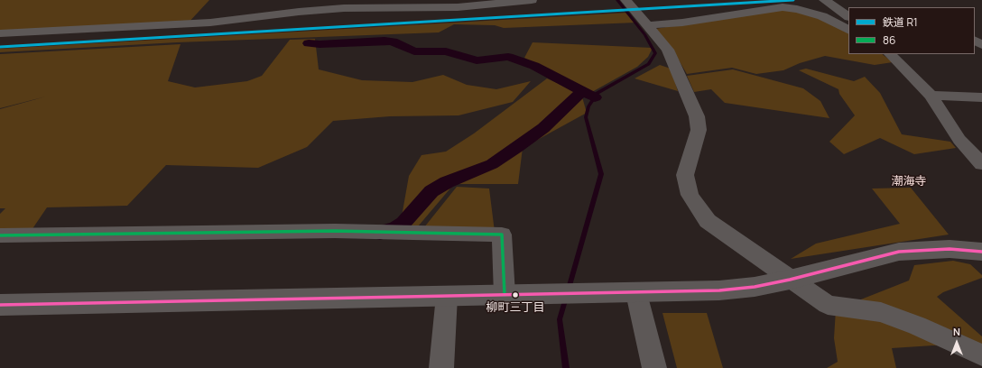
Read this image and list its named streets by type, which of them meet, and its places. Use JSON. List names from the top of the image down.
{
  "districts": ["潮海寺"],
  "places": ["柳町三丁目"],
  "lines": ["rail line R1", "transit line 86"],
  "legend": ["鉄道 R1", "86"],
  "north": "top"
}
